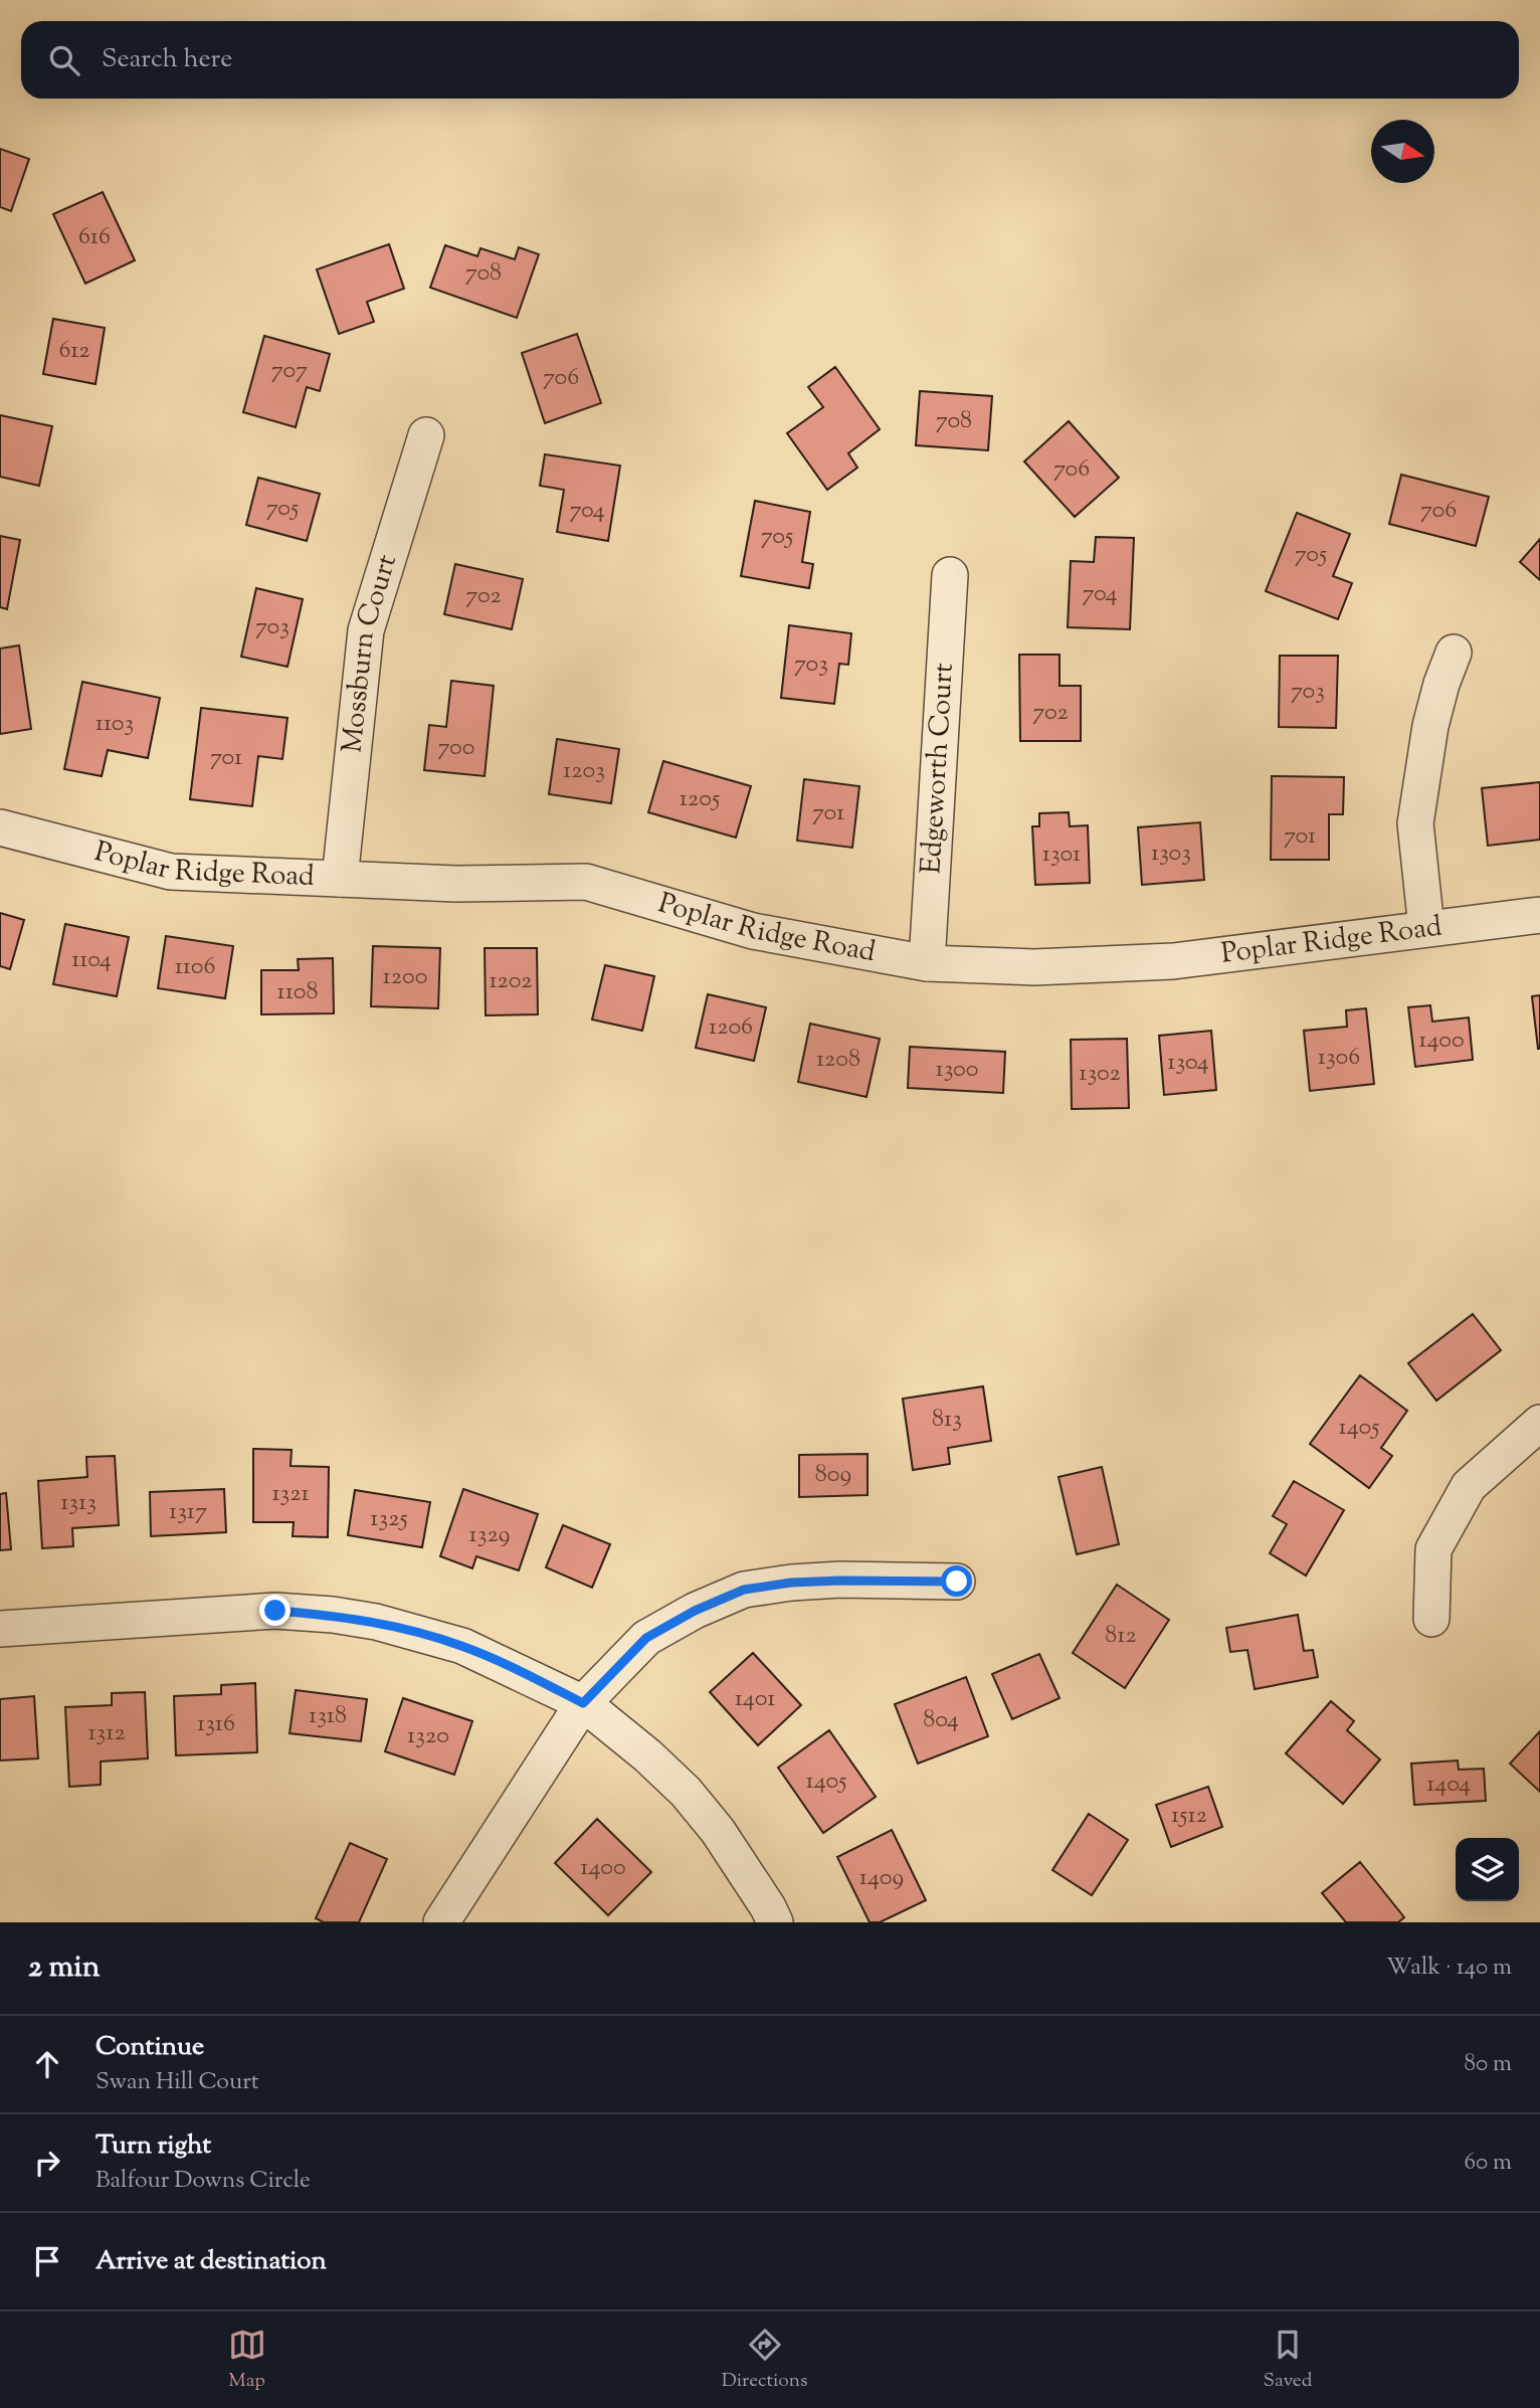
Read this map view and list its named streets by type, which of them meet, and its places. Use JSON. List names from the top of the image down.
{
  "streets": {
    "street": ["Mossburn Court", "Edgeworth Court", "Poplar Ridge Road"]
  },
  "crossings": [
    ["Mossburn Court", "Poplar Ridge Road"],
    ["Edgeworth Court", "Poplar Ridge Road"]
  ],
  "house_numbers": [
    "616",
    "708",
    "612",
    "707",
    "706",
    "708",
    "706",
    "705",
    "704",
    "706",
    "705",
    "705",
    "704",
    "702",
    "703",
    "703",
    "703",
    "702",
    "1103",
    "700",
    "701",
    "1203",
    "1205",
    "701",
    "701",
    "1303",
    "1301",
    "1104",
    "1106",
    "1200",
    "1202",
    "1108",
    "1206",
    "1400",
    "1306",
    "1208",
    "1304",
    "1300",
    "1302",
    "813",
    "1405",
    "809",
    "1321",
    "1313",
    "1317",
    "1325",
    "1329",
    "812",
    "1401",
    "1318",
    "804",
    "1316",
    "1312",
    "1320",
    "1405",
    "1404",
    "1512",
    "1400",
    "1409"
  ],
  "north": "right",
  "page": {
    "search": "Search here",
    "heading": ["2 min", "Walk · 140 m"],
    "list": [
      ["Continue", "Swan Hill Court", "80 m"],
      ["Turn right", "Balfour Downs Circle", "60 m"],
      "Arrive at destination"
    ],
    "nav": ["Map", "Directions", "Saved"]
  }
}
